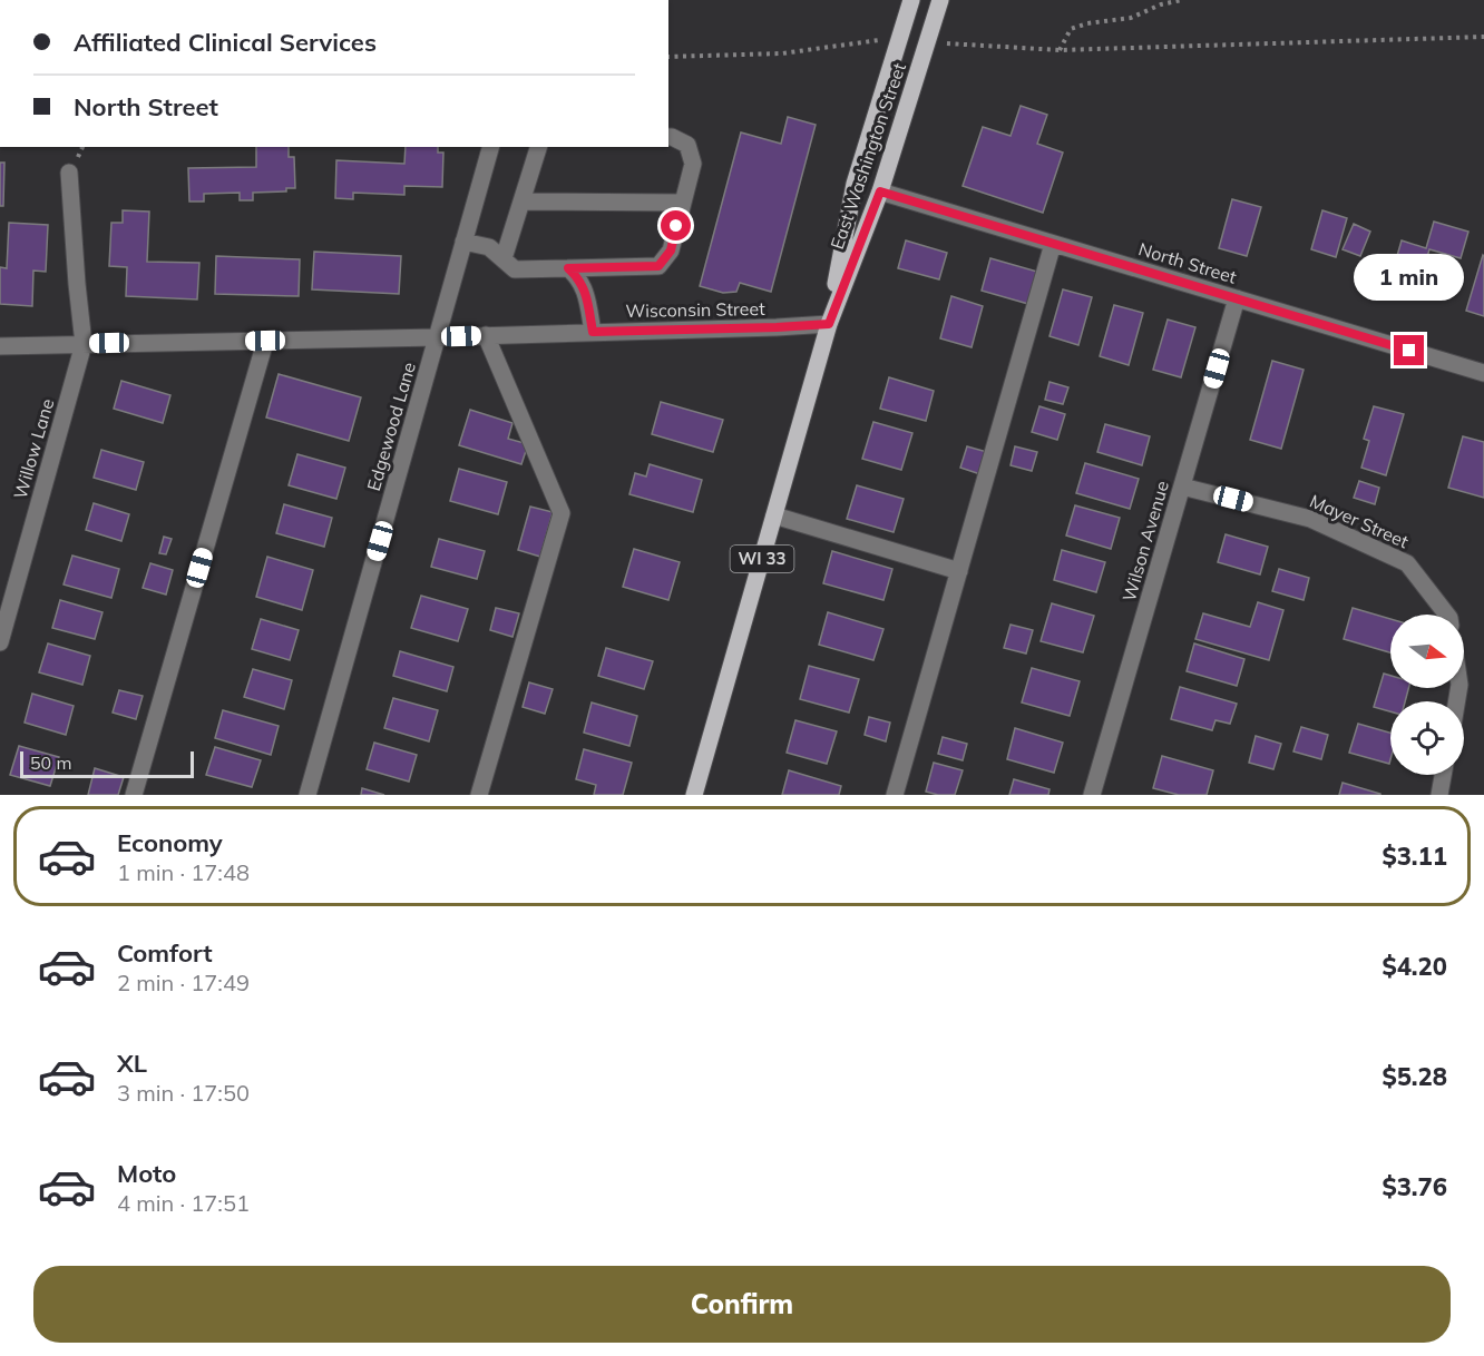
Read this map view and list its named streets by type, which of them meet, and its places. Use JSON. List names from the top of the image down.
{
  "streets": {
    "main road": ["East Washington Street", "WI 33"],
    "street": [
      "North Street",
      "Wisconsin Street",
      "Edgewood Lane",
      "Willow Lane",
      "Mayer Street",
      "Wilson Avenue"
    ]
  },
  "crossings": [
    ["East Washington Street", "North Street"],
    ["East Washington Street", "Wisconsin Street"],
    ["North Street", "Wilson Avenue"],
    ["Wisconsin Street", "Edgewood Lane"],
    ["Wisconsin Street", "Willow Lane"],
    ["Mayer Street", "Wilson Avenue"]
  ],
  "scale_bar": "50 m",
  "north": "right",
  "page": {
    "banner": ["Affiliated Clinical Services", "North Street"],
    "bubble": "1 min",
    "scale": "50 m",
    "list": [
      {
        "name": "Economy",
        "note": "1 min · 17:48",
        "value": "$3.11"
      },
      {
        "name": "Comfort",
        "note": "2 min · 17:49",
        "value": "$4.20"
      },
      {
        "name": "XL",
        "note": "3 min · 17:50",
        "value": "$5.28"
      },
      {
        "name": "Moto",
        "note": "4 min · 17:51",
        "value": "$3.76"
      }
    ],
    "buttons": "Confirm"
  }
}
